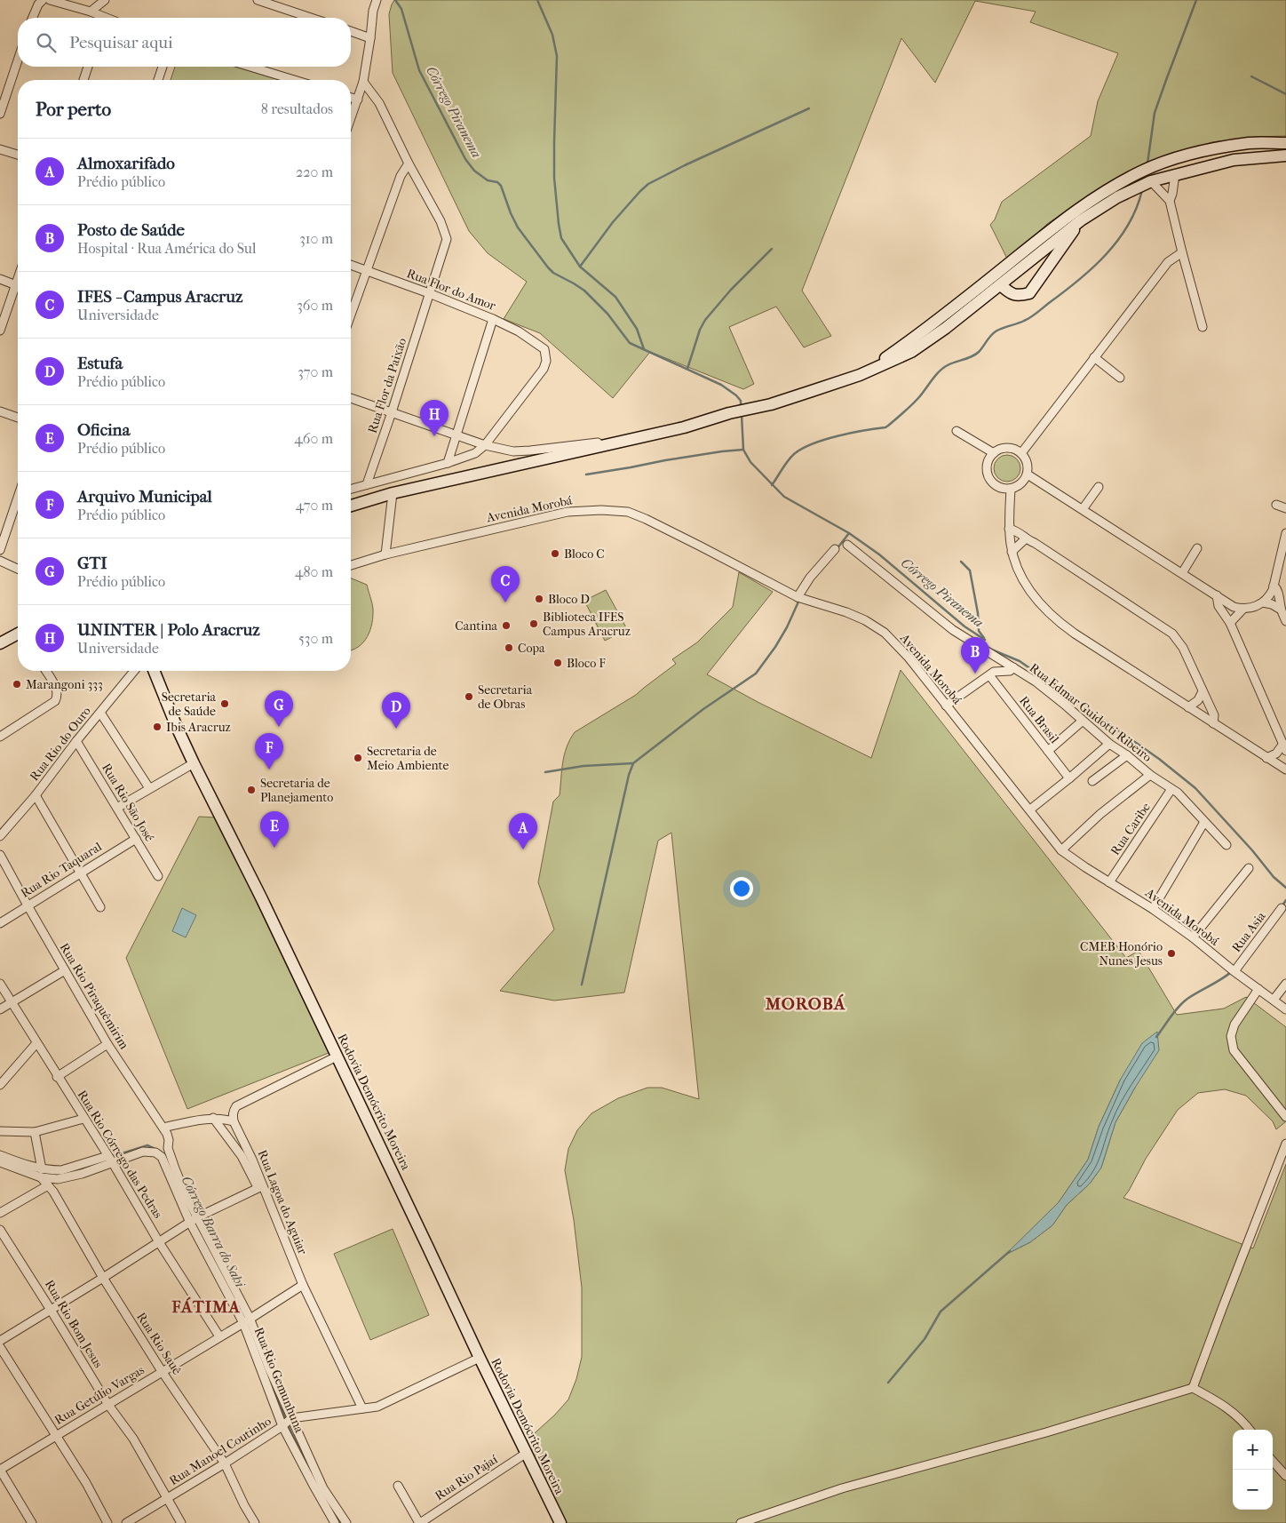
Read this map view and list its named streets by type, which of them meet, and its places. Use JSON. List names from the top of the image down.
{
  "streets": {
    "main road": ["Rodovia Demócrito Moreira"],
    "street": [
      "Rua Flor do Amor",
      "Rua Flor da Paixão",
      "Avenida Morobá",
      "Rua Edmar Guidotti Ribeiro",
      "Rua Brasil",
      "Rua Rio do Ouro",
      "Rua Rio São José",
      "Rua Caribe",
      "Rua Rio Taquaral",
      "Rua Asia",
      "Rua Rio Piraquêmirim",
      "Rua Rio Córrego das Pedras",
      "Rua Lagoa do Aguiar",
      "Rua Rio Bom Jesus",
      "Rua Rio Sauê",
      "Rua Rio Gemunhuna",
      "Rua Getúlio Vargas",
      "Rua Manoel Coutinho",
      "Rua Rio Pajaí"
    ]
  },
  "crossings": [
    ["Rua Flor do Amor", "Rua Flor da Paixão"],
    ["Avenida Morobá", "Rua Caribe"],
    ["Avenida Morobá", "Rua Asia"],
    ["Rua Edmar Guidotti Ribeiro", "Rua Caribe"],
    ["Rua Rio do Ouro", "Rua Rio São José"],
    ["Rua Rio São José", "Rua Rio Taquaral"],
    ["Rua Rio Taquaral", "Rua Rio Piraquêmirim"],
    ["Rua Rio Piraquêmirim", "Rua Rio Gemunhuna"],
    ["Rodovia Demócrito Moreira", "Rua Rio Pajaí"],
    ["Rua Rio Córrego das Pedras", "Rua Rio Gemunhuna"],
    ["Rua Rio Córrego das Pedras", "Rua Getúlio Vargas"],
    ["Rua Lagoa do Aguiar", "Rua Getúlio Vargas"],
    ["Rua Rio Bom Jesus", "Rua Getúlio Vargas"],
    ["Rua Rio Bom Jesus", "Rua Manoel Coutinho"],
    ["Rua Rio Sauê", "Rua Rio Gemunhuna"],
    ["Rua Rio Sauê", "Rua Getúlio Vargas"],
    ["Rua Rio Sauê", "Rua Manoel Coutinho"],
    ["Rua Rio Gemunhuna", "Rua Getúlio Vargas"],
    ["Rua Rio Gemunhuna", "Rua Manoel Coutinho"]
  ],
  "districts": ["MOROBÁ", "FÁTIMA"],
  "water": ["Córrego Piranema", "Córrego Barra do Sahi"],
  "places": [
    "Bloco C",
    "Bloco D",
    "Biblioteca IFES Campus Aracruz",
    "Cantina",
    "Copa",
    "Bloco F",
    "Marangoni 333",
    "Secretaria de Obras",
    "Secretaria de Saúde",
    "Ibis Aracruz",
    "Secretaria de Meio Ambiente",
    "Secretaria de Planejamento",
    "CMEB Honório Nunes Jesus"
  ],
  "page": {
    "search": "Pesquisar aqui",
    "heading": ["Por perto", "8 resultados"],
    "list": [
      {
        "mark": "A",
        "name": "Almoxarifado",
        "note": "Prédio público",
        "value": "220 m"
      },
      {
        "mark": "B",
        "name": "Posto de Saúde",
        "note": "Hospital · Rua América do Sul",
        "value": "310 m"
      },
      {
        "mark": "C",
        "name": "IFES - Campus Aracruz",
        "note": "Universidade",
        "value": "360 m"
      },
      {
        "mark": "D",
        "name": "Estufa",
        "note": "Prédio público",
        "value": "370 m"
      },
      {
        "mark": "E",
        "name": "Oficina",
        "note": "Prédio público",
        "value": "460 m"
      },
      {
        "mark": "F",
        "name": "Arquivo Municipal",
        "note": "Prédio público",
        "value": "470 m"
      },
      {
        "mark": "G",
        "name": "GTI",
        "note": "Prédio público",
        "value": "480 m"
      },
      {
        "mark": "H",
        "name": "UNINTER | Polo Aracruz",
        "note": "Universidade",
        "value": "530 m"
      }
    ],
    "pins": [
      "H",
      "C",
      "B",
      "G",
      "D",
      "F",
      "E",
      "A"
    ],
    "map_buttons": ["+", "−"]
  }
}
